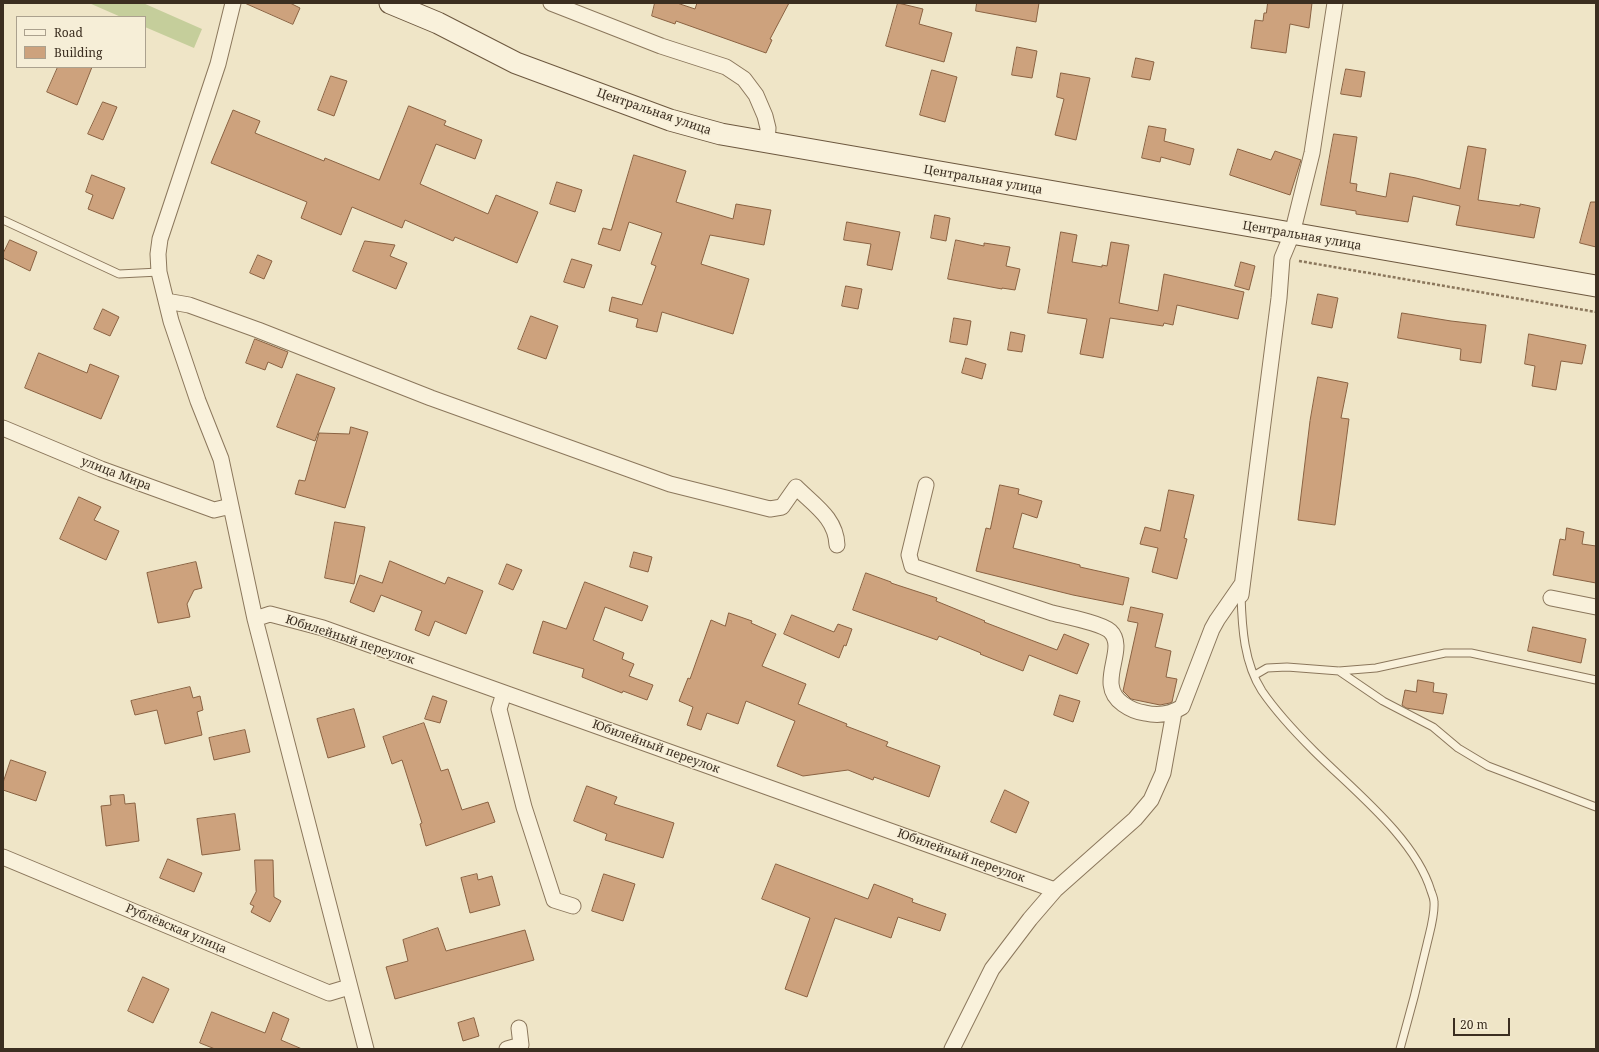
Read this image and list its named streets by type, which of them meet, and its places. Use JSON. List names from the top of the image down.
{
  "streets": {
    "street": [
      "Центральная улица",
      "улица Мира",
      "Юбилейный переулок",
      "Рублёвская улица"
    ]
  },
  "legend": ["Road", "Building"],
  "scale_bar": "20 m"
}
